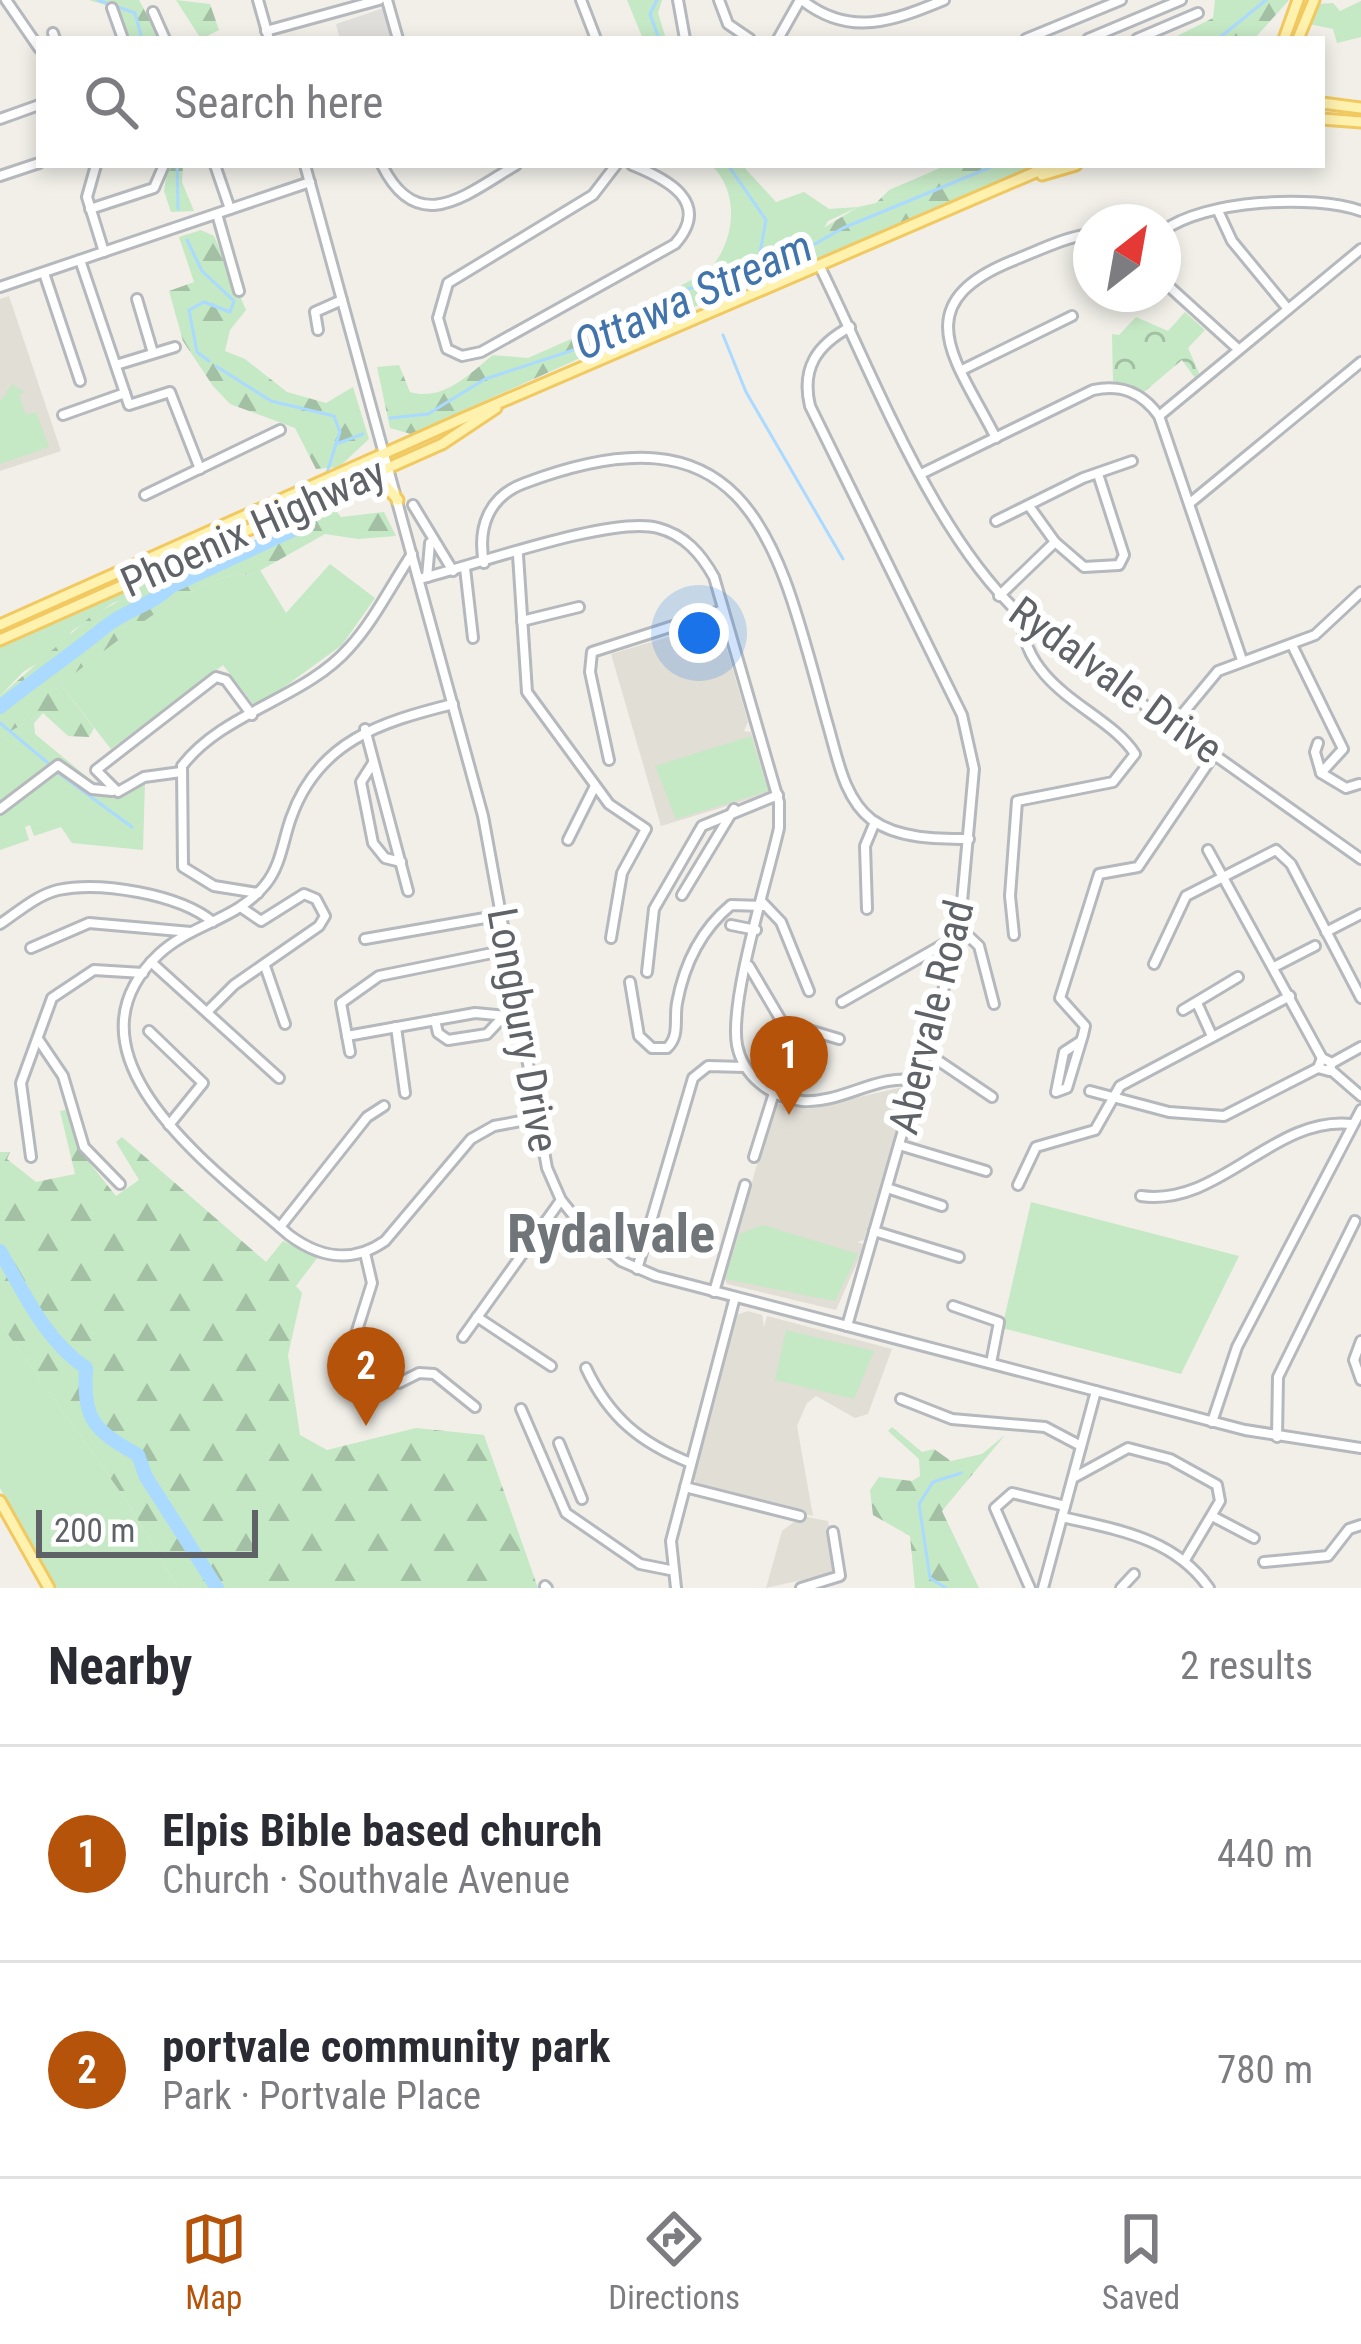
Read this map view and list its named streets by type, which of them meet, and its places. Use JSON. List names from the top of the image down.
{
  "streets": {
    "main road": ["Phoenix Highway"],
    "street": ["Rydalvale Drive", "Abervale Road", "Longbury Drive"]
  },
  "crossings": [
    ["Phoenix Highway", "Rydalvale Drive"],
    ["Phoenix Highway", "Longbury Drive"],
    ["Rydalvale Drive", "Abervale Road"],
    ["Abervale Road", "Longbury Drive"]
  ],
  "districts": ["Rydalvale"],
  "water": ["Ottawa Stream"],
  "scale_bar": "200 m",
  "north": "top right",
  "page": {
    "search": "Search here",
    "pins": ["1", "2"],
    "scale": "200 m",
    "heading": ["Nearby", "2 results"],
    "list": [
      {
        "mark": "1",
        "name": "Elpis Bible based church",
        "note": "Church · Southvale Avenue",
        "value": "440 m"
      },
      {
        "mark": "2",
        "name": "portvale community park",
        "note": "Park · Portvale Place",
        "value": "780 m"
      }
    ],
    "nav": ["Map", "Directions", "Saved"]
  }
}
